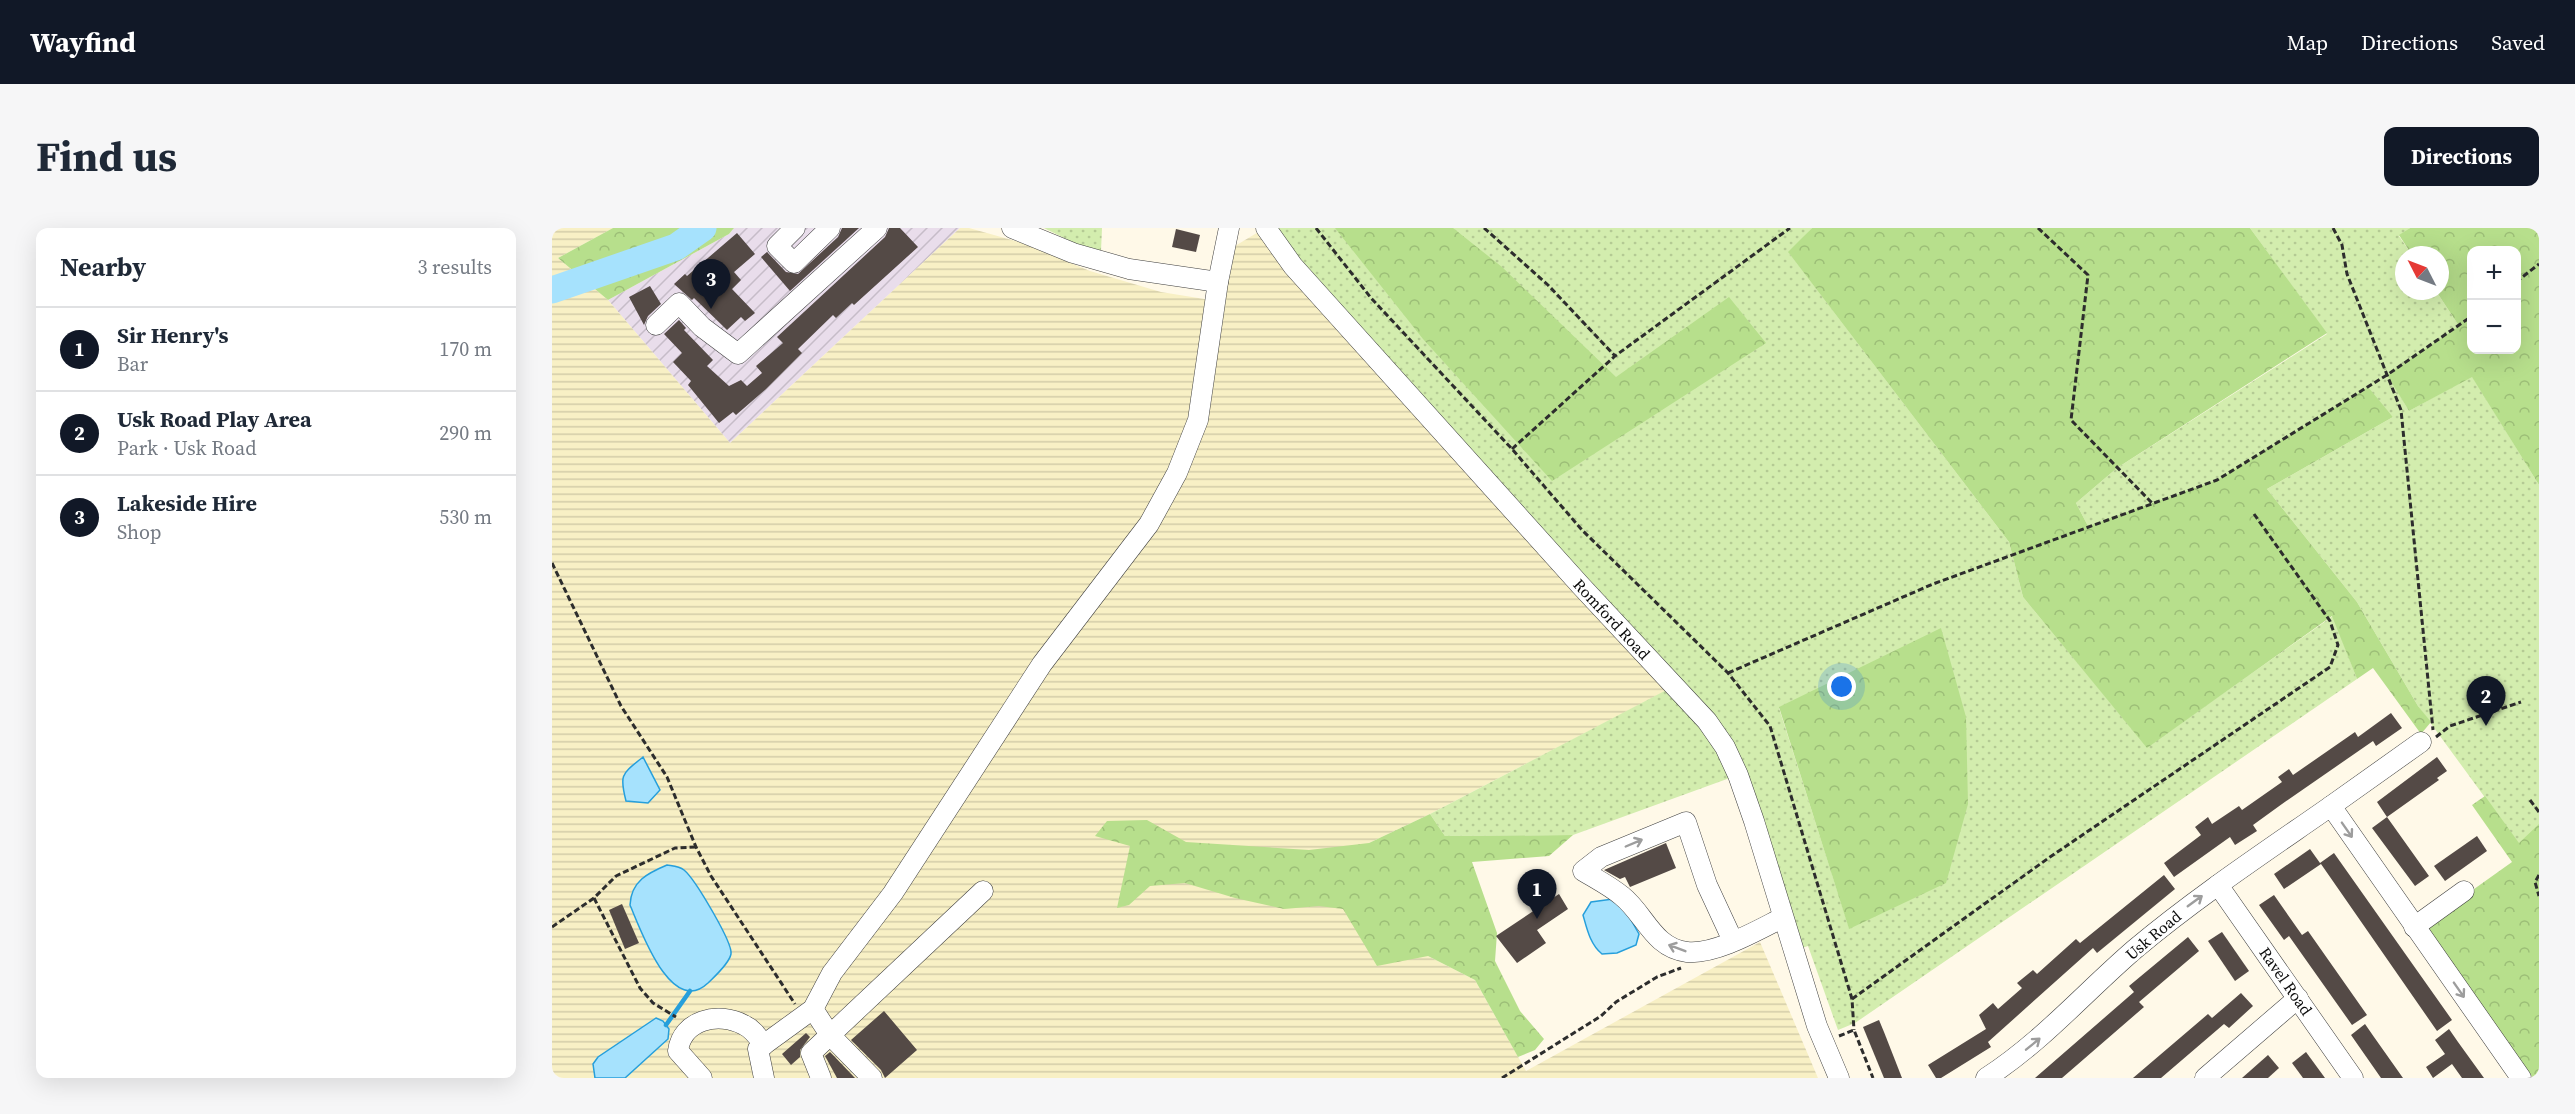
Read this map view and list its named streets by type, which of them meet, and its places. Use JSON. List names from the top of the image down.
{
  "streets": {
    "street": ["Romford Road", "Usk Road", "Ravel Road"]
  },
  "crossings": [
    ["Usk Road", "Ravel Road"]
  ],
  "north": "top left",
  "page": {
    "header": "Wayfind",
    "nav": ["Map", "Directions", "Saved"],
    "title": "Find us",
    "buttons": "Directions",
    "heading": ["Nearby", "3 results"],
    "map_buttons": ["+", "−"],
    "pins": ["3", "2", "1"],
    "list": [
      {
        "mark": "1",
        "name": "Sir Henry's",
        "note": "Bar",
        "value": "170 m"
      },
      {
        "mark": "2",
        "name": "Usk Road Play Area",
        "note": "Park · Usk Road",
        "value": "290 m"
      },
      {
        "mark": "3",
        "name": "Lakeside Hire",
        "note": "Shop",
        "value": "530 m"
      }
    ]
  }
}
